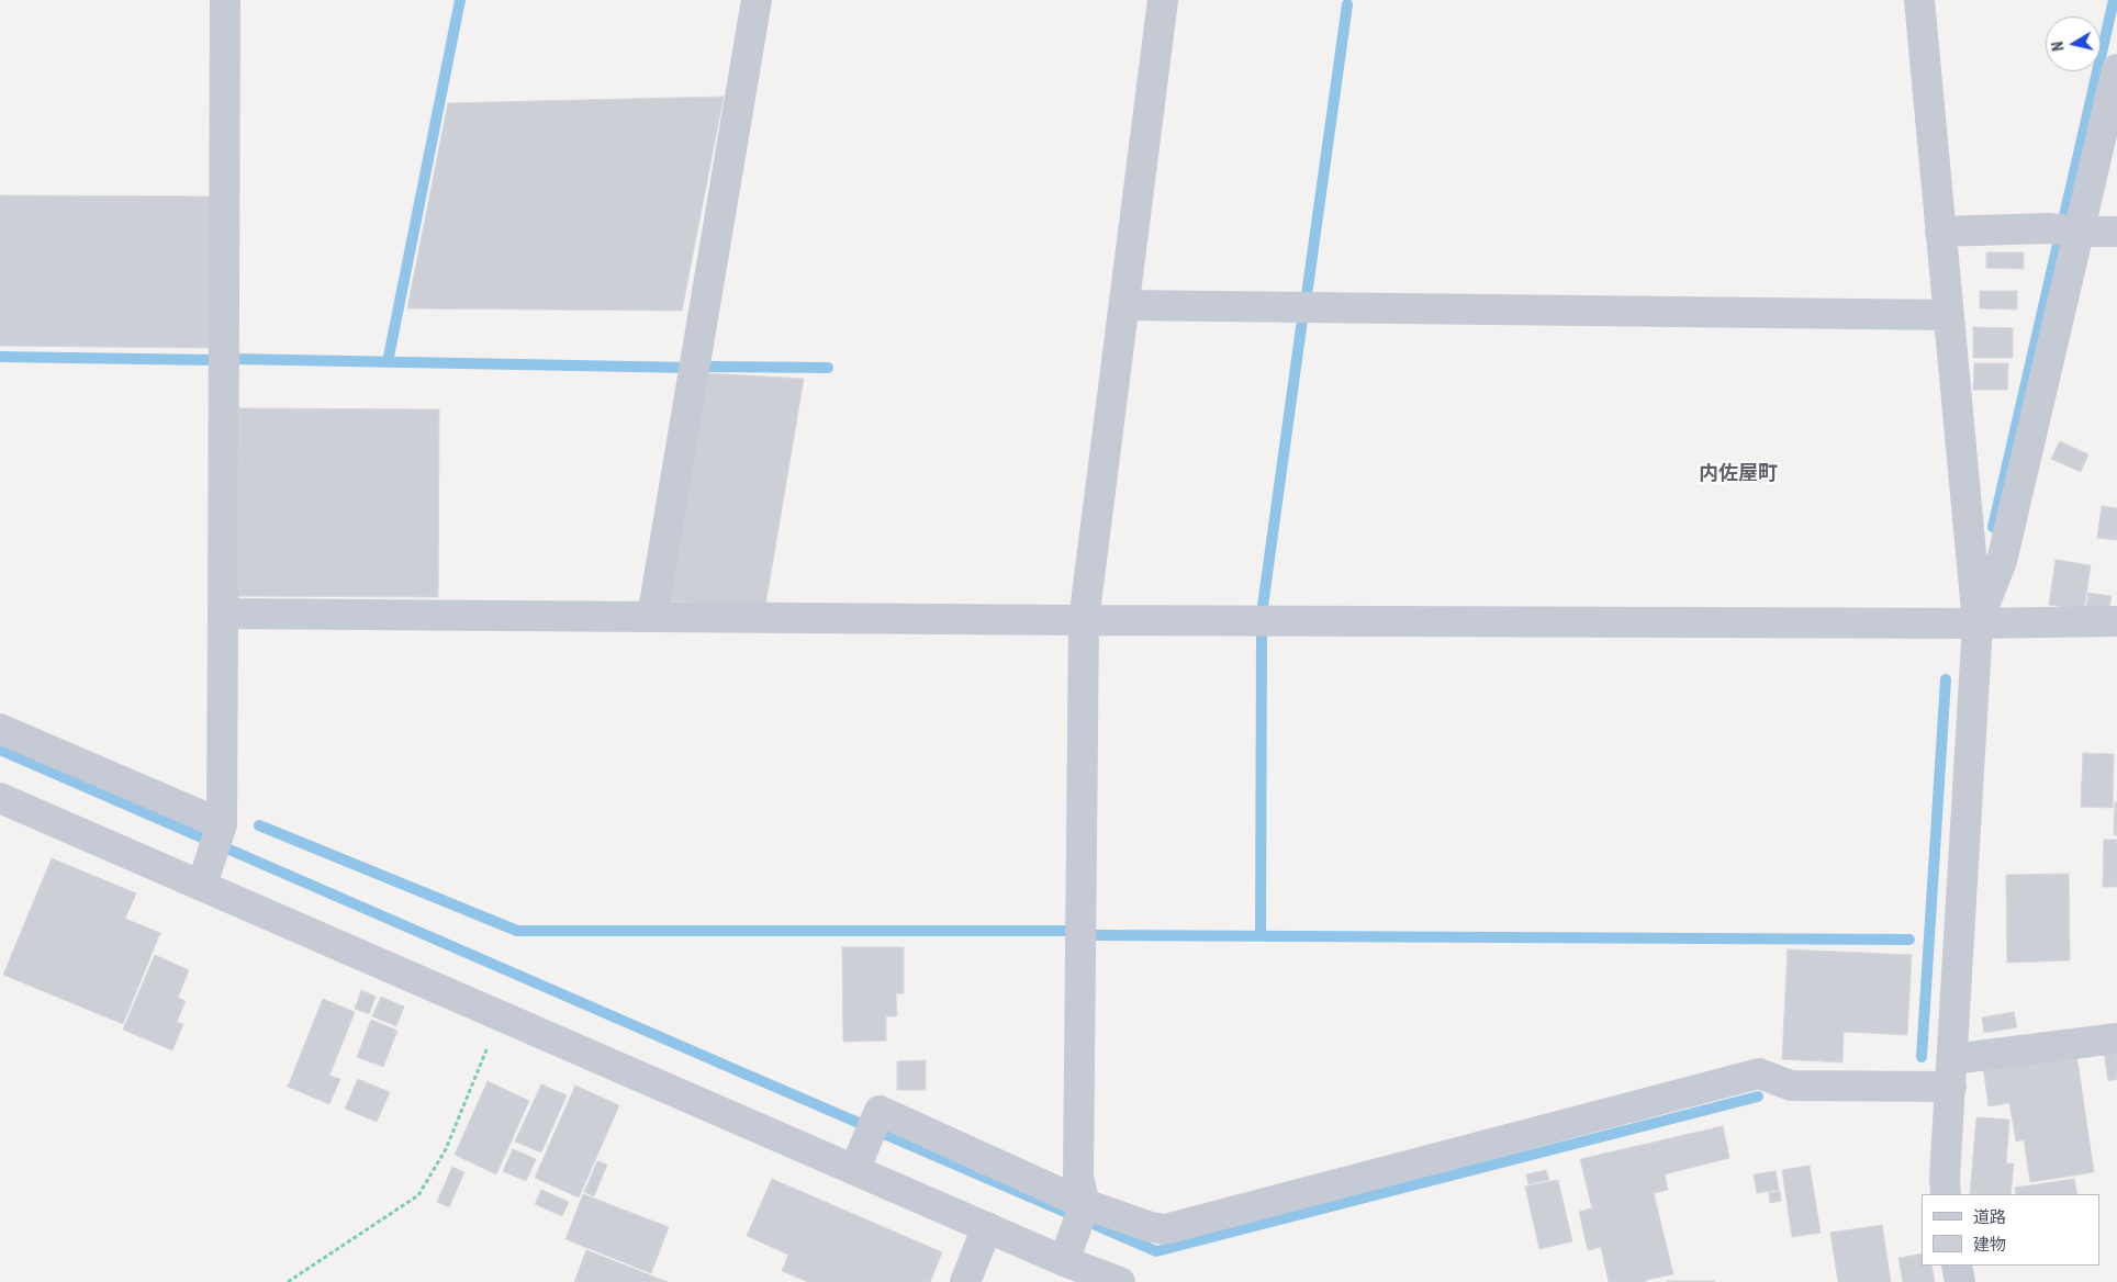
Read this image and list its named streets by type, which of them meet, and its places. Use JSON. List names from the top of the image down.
{
  "districts": ["内佐屋町"],
  "legend": ["道路", "建物"],
  "north": "left"
}
